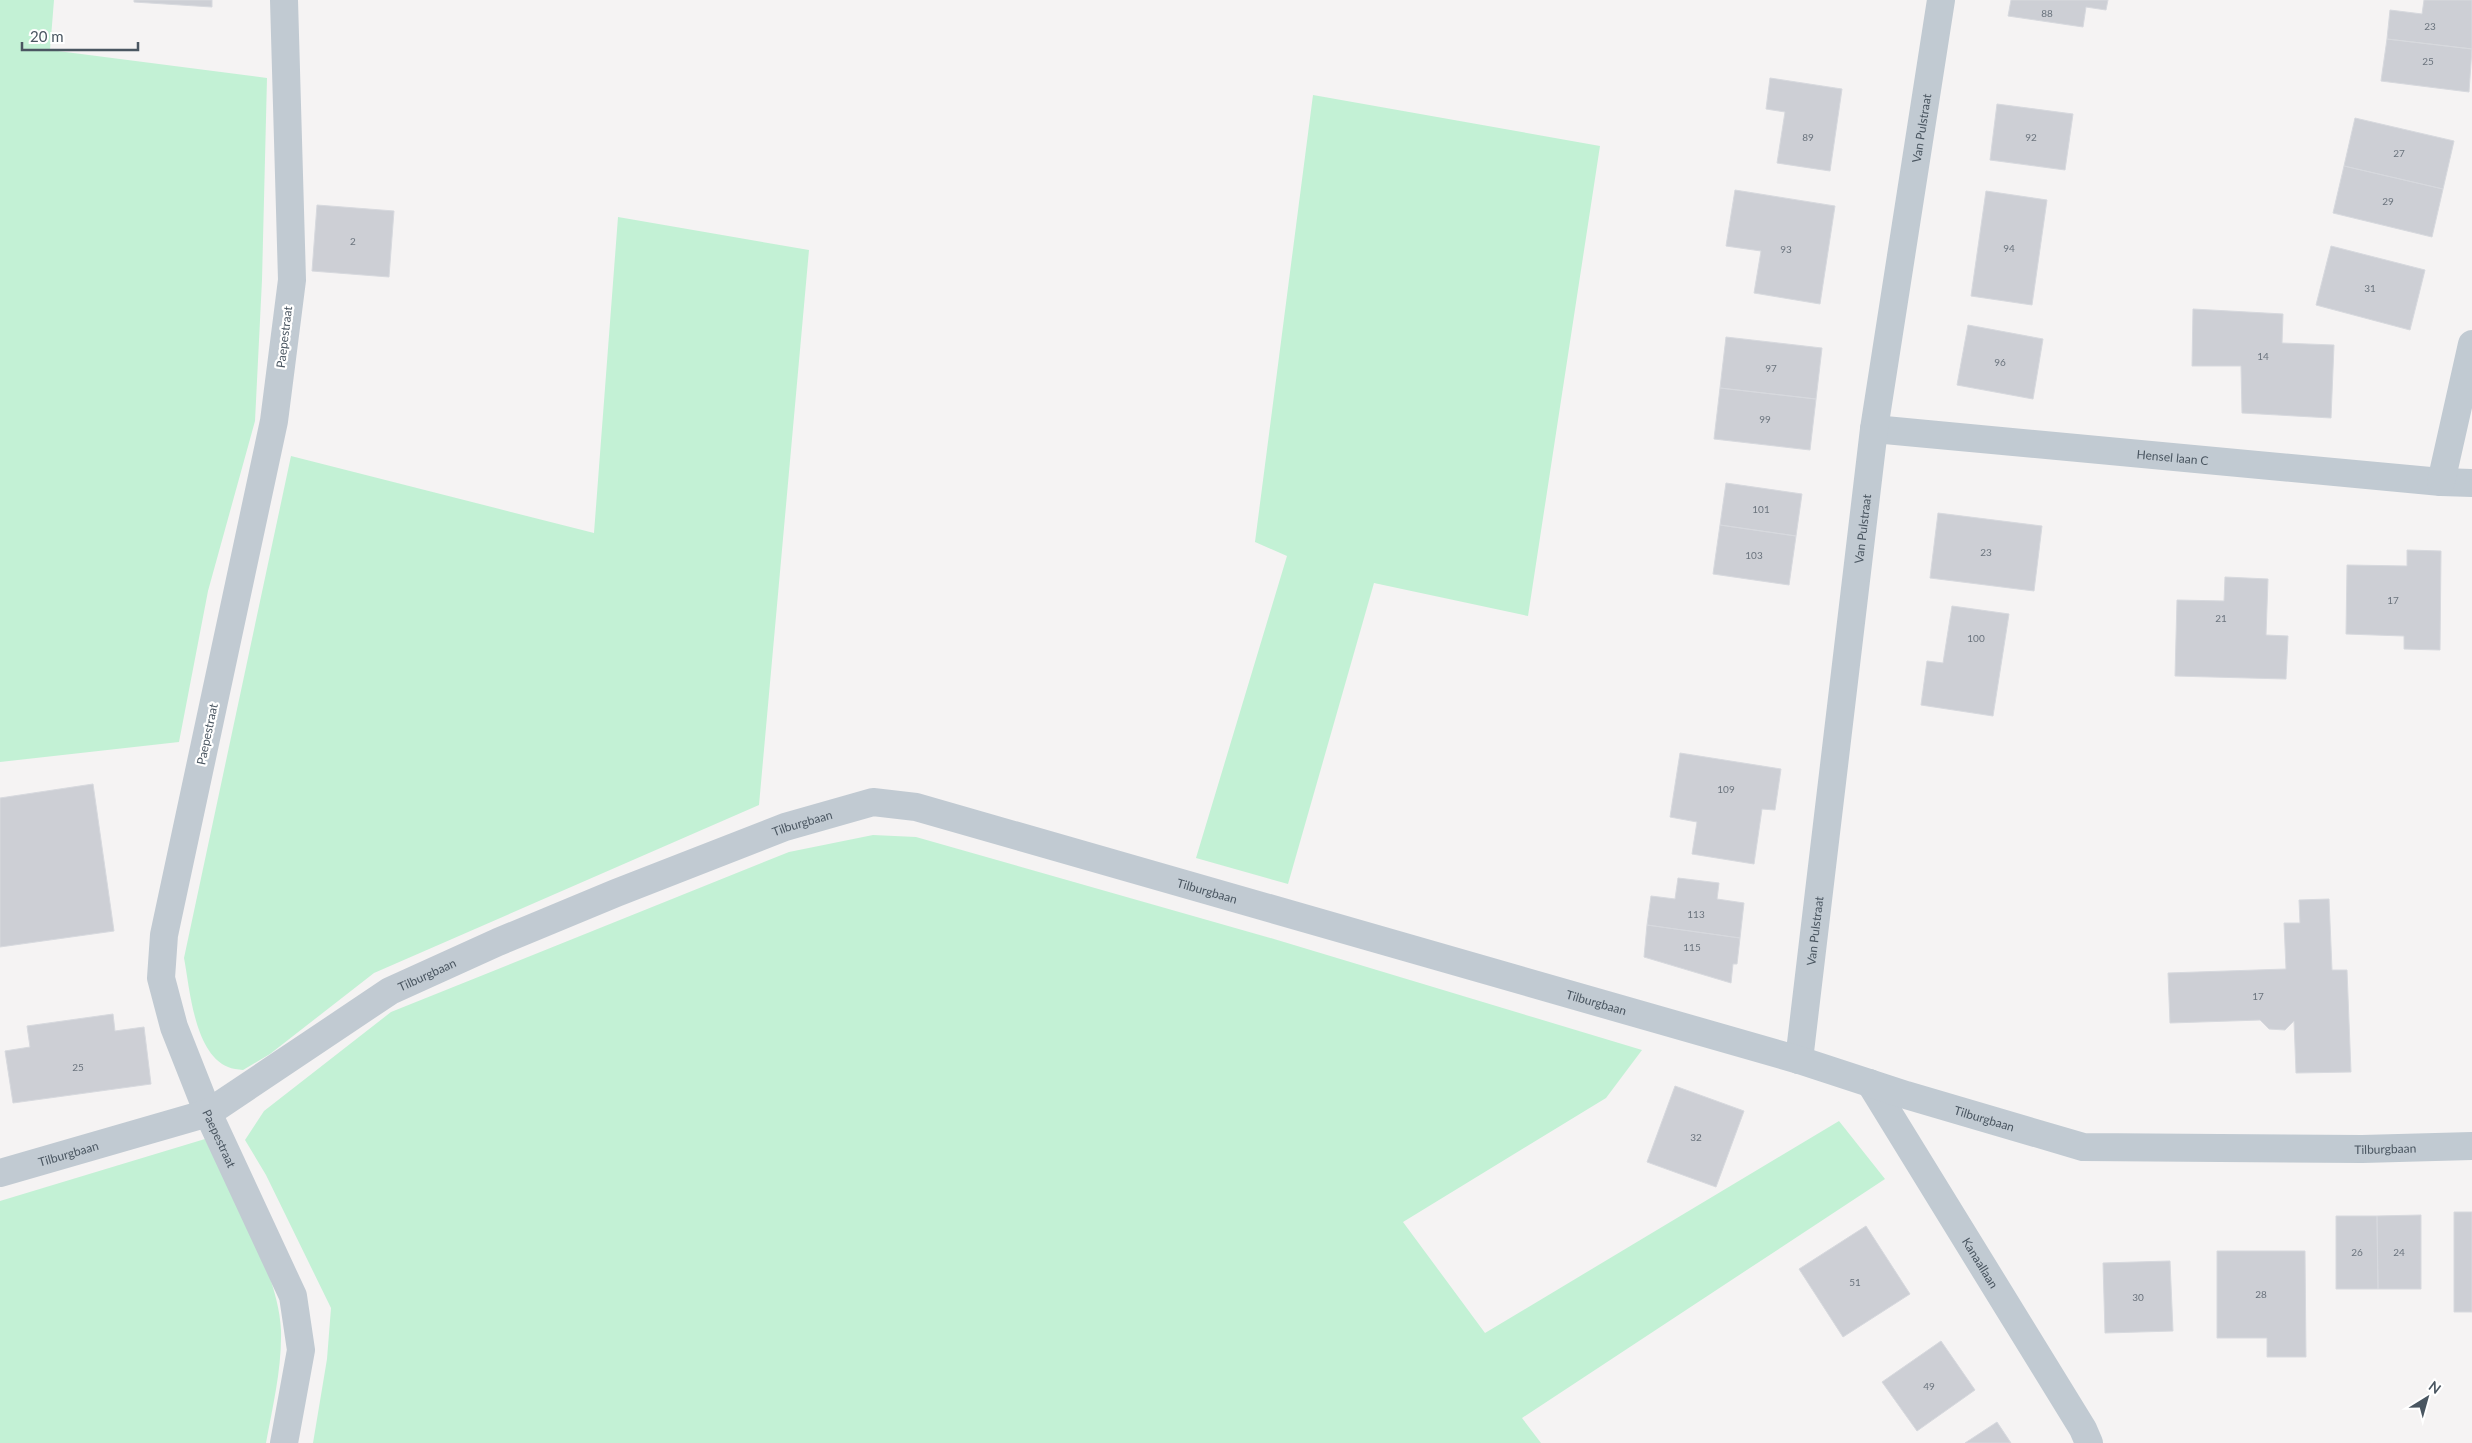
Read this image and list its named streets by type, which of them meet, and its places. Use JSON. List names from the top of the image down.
{
  "streets": {
    "street": [
      "Van Pulstraat",
      "Paepestraat",
      "Hensel laan C",
      "Tilburgbaan",
      "Kanaallaan"
    ]
  },
  "crossings": [
    ["Van Pulstraat", "Hensel laan C"],
    ["Van Pulstraat", "Tilburgbaan"],
    ["Paepestraat", "Tilburgbaan"],
    ["Tilburgbaan", "Kanaallaan"]
  ],
  "house_numbers": [
    "88",
    "23",
    "25",
    "89",
    "92",
    "27",
    "29",
    "2",
    "94",
    "93",
    "31",
    "14",
    "96",
    "97",
    "99",
    "101",
    "23",
    "103",
    "17",
    "21",
    "100",
    "109",
    "113",
    "115",
    "17",
    "25",
    "32",
    "26",
    "24",
    "51",
    "28",
    "30",
    "49"
  ],
  "scale_bar": "20 m",
  "north": "top right"
}
